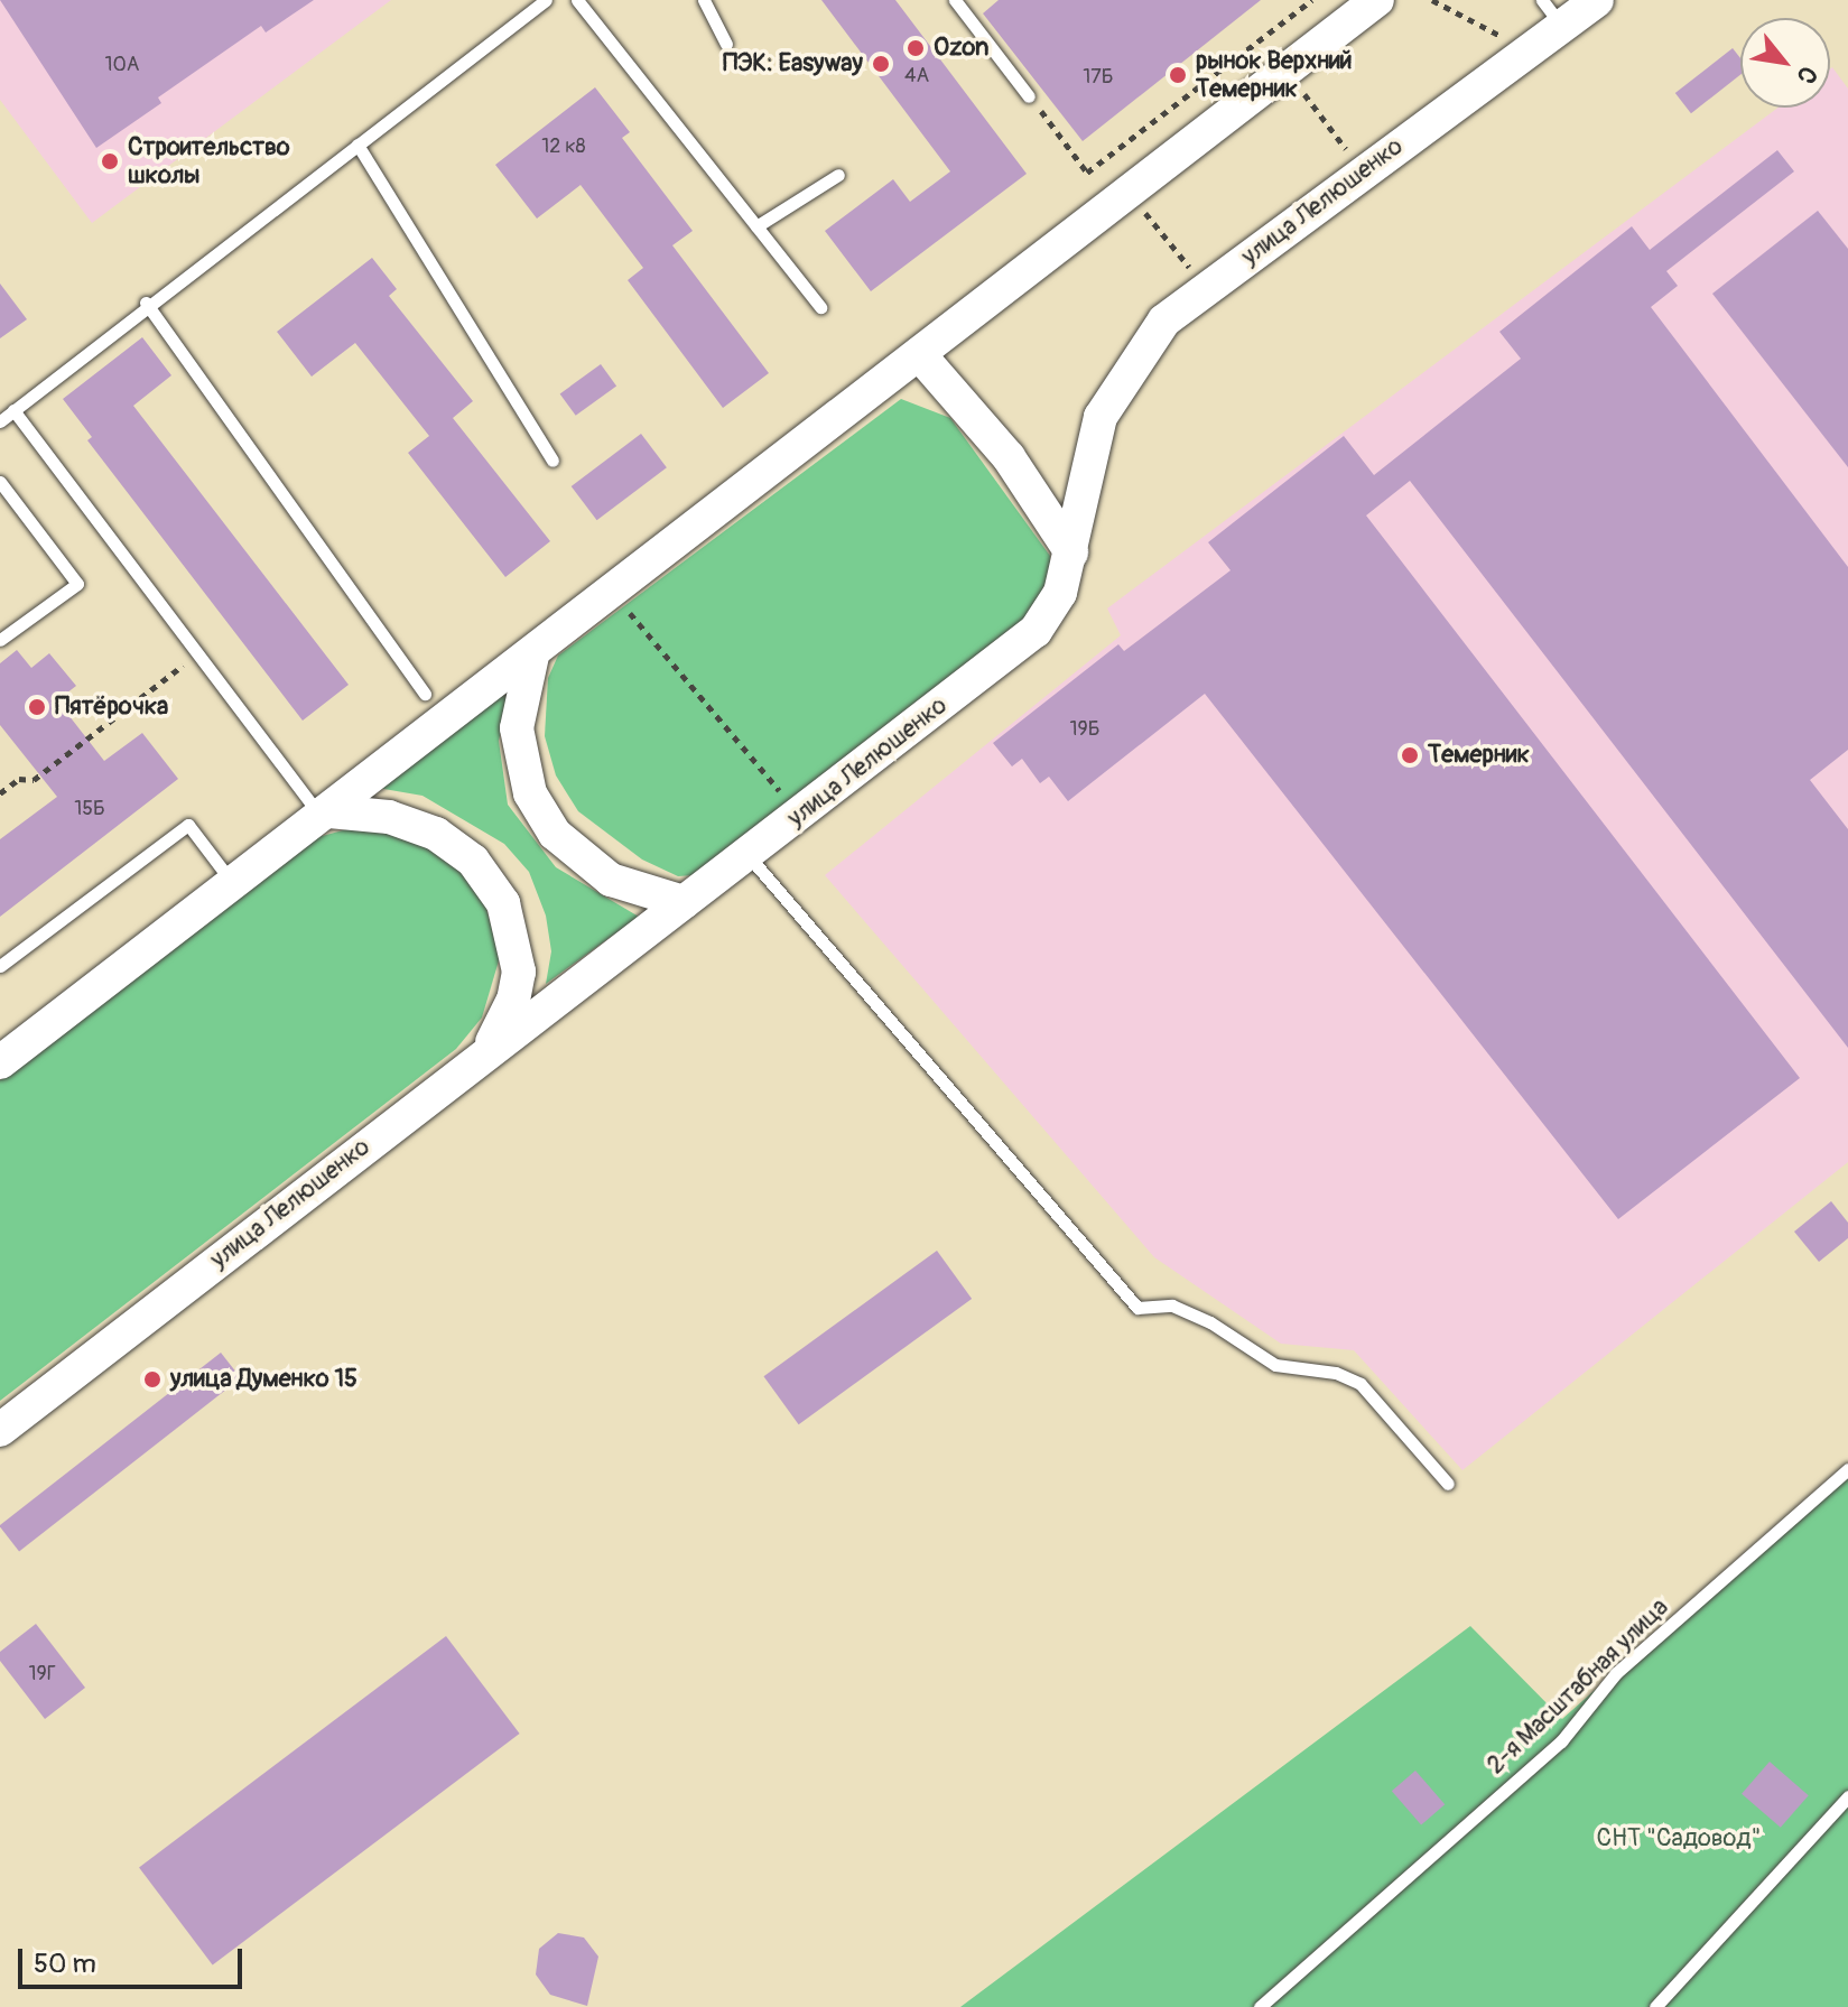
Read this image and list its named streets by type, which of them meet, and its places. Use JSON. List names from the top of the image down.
{
  "streets": {
    "street": ["улица Лелюшенко"],
    "lane": ["2-я Масштабная улица"]
  },
  "parks": ["СНТ \"Садовод\""],
  "places": [
    "Ozon",
    "ПЭК: Easyway",
    "рынок Верхний Темерник",
    "Строительство школы",
    "Пятёрочка",
    "Темерник",
    "улица Думенко 15"
  ],
  "house_numbers": [
    "10А",
    "4А",
    "17Б",
    "12 к8",
    "19Б",
    "15Б",
    "19Г"
  ],
  "scale_bar": "50 m",
  "north": "bottom right"
}
